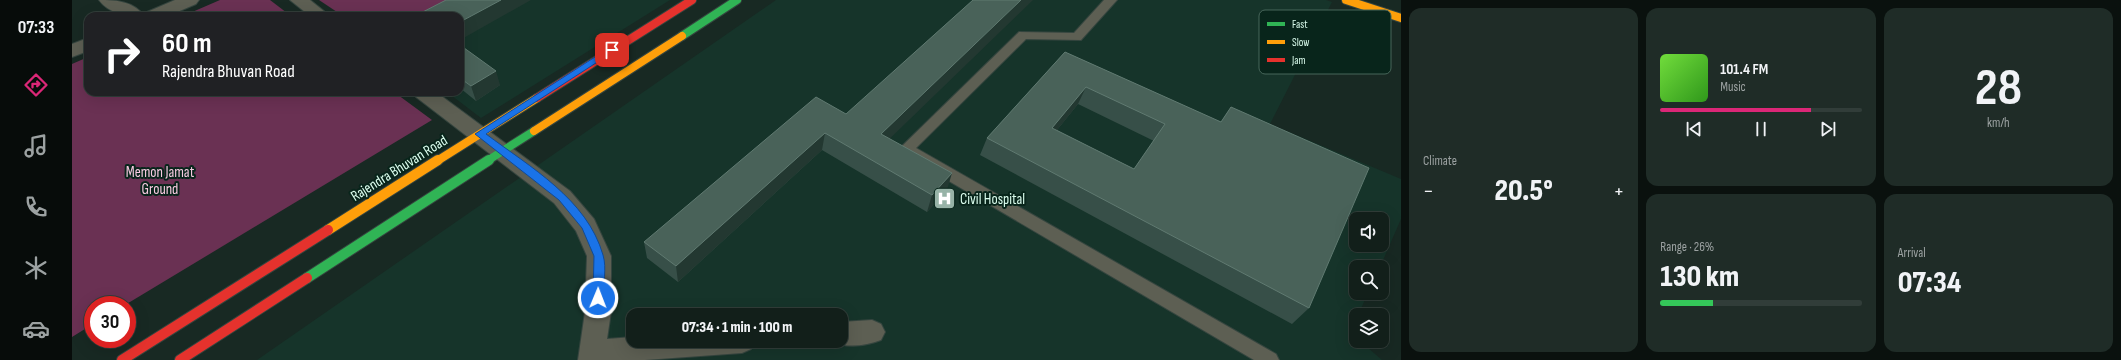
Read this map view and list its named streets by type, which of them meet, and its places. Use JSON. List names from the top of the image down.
{
  "streets": {
    "street": ["Rajendra Bhuvan Road"]
  },
  "parks": ["Memon Jamat Ground"],
  "places": {
    "hospital": ["Civil Hospital"]
  },
  "legend": ["Fast", "Slow", "Jam"],
  "page": {
    "tabs": "07:33",
    "tile": [
      "Climate",
      ["28", "km/h"],
      ["Range · 26%", "130 km"],
      ["Arrival", "07:34"]
    ],
    "turn": ["60 m", "Rajendra Bhuvan Road"],
    "song": ["101.4 FM", "Music"],
    "heat": ["−", "20.5°", "+"],
    "limit": "30",
    "trip": "07:34 · 1 min · 100 m"
  }
}
